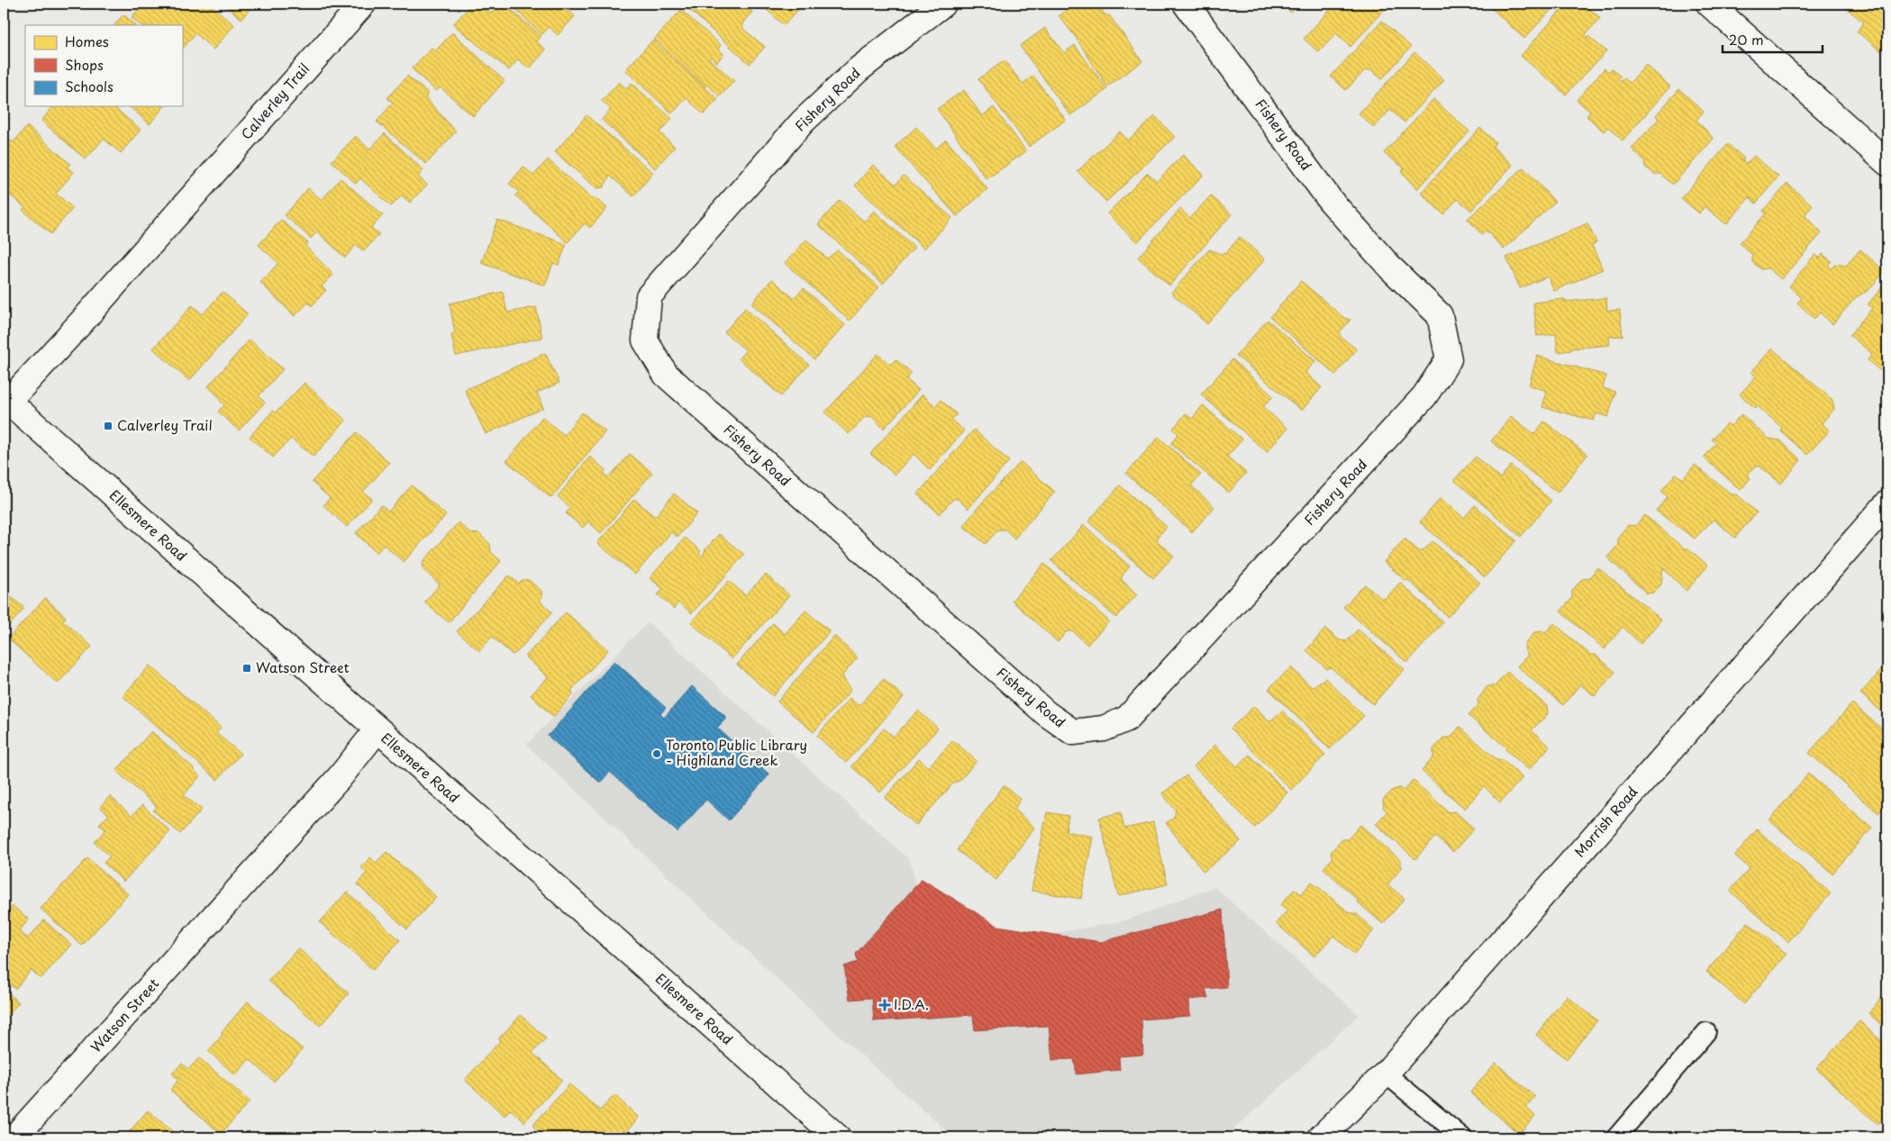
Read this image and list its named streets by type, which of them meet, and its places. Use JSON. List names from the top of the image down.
{
  "streets": {
    "street": [
      "Fishery Road",
      "Calverley Trail",
      "Ellesmere Road",
      "Morrish Road",
      "Watson Street"
    ]
  },
  "crossings": [
    ["Calverley Trail", "Ellesmere Road"],
    ["Ellesmere Road", "Watson Street"]
  ],
  "places": {
    "transit": ["Calverley Trail", "Watson Street"],
    "other": ["Toronto Public Library - Highland Creek"],
    "health": ["I.D.A."]
  },
  "legend": ["Homes", "Shops", "Schools"],
  "scale_bar": "20 m"
}
